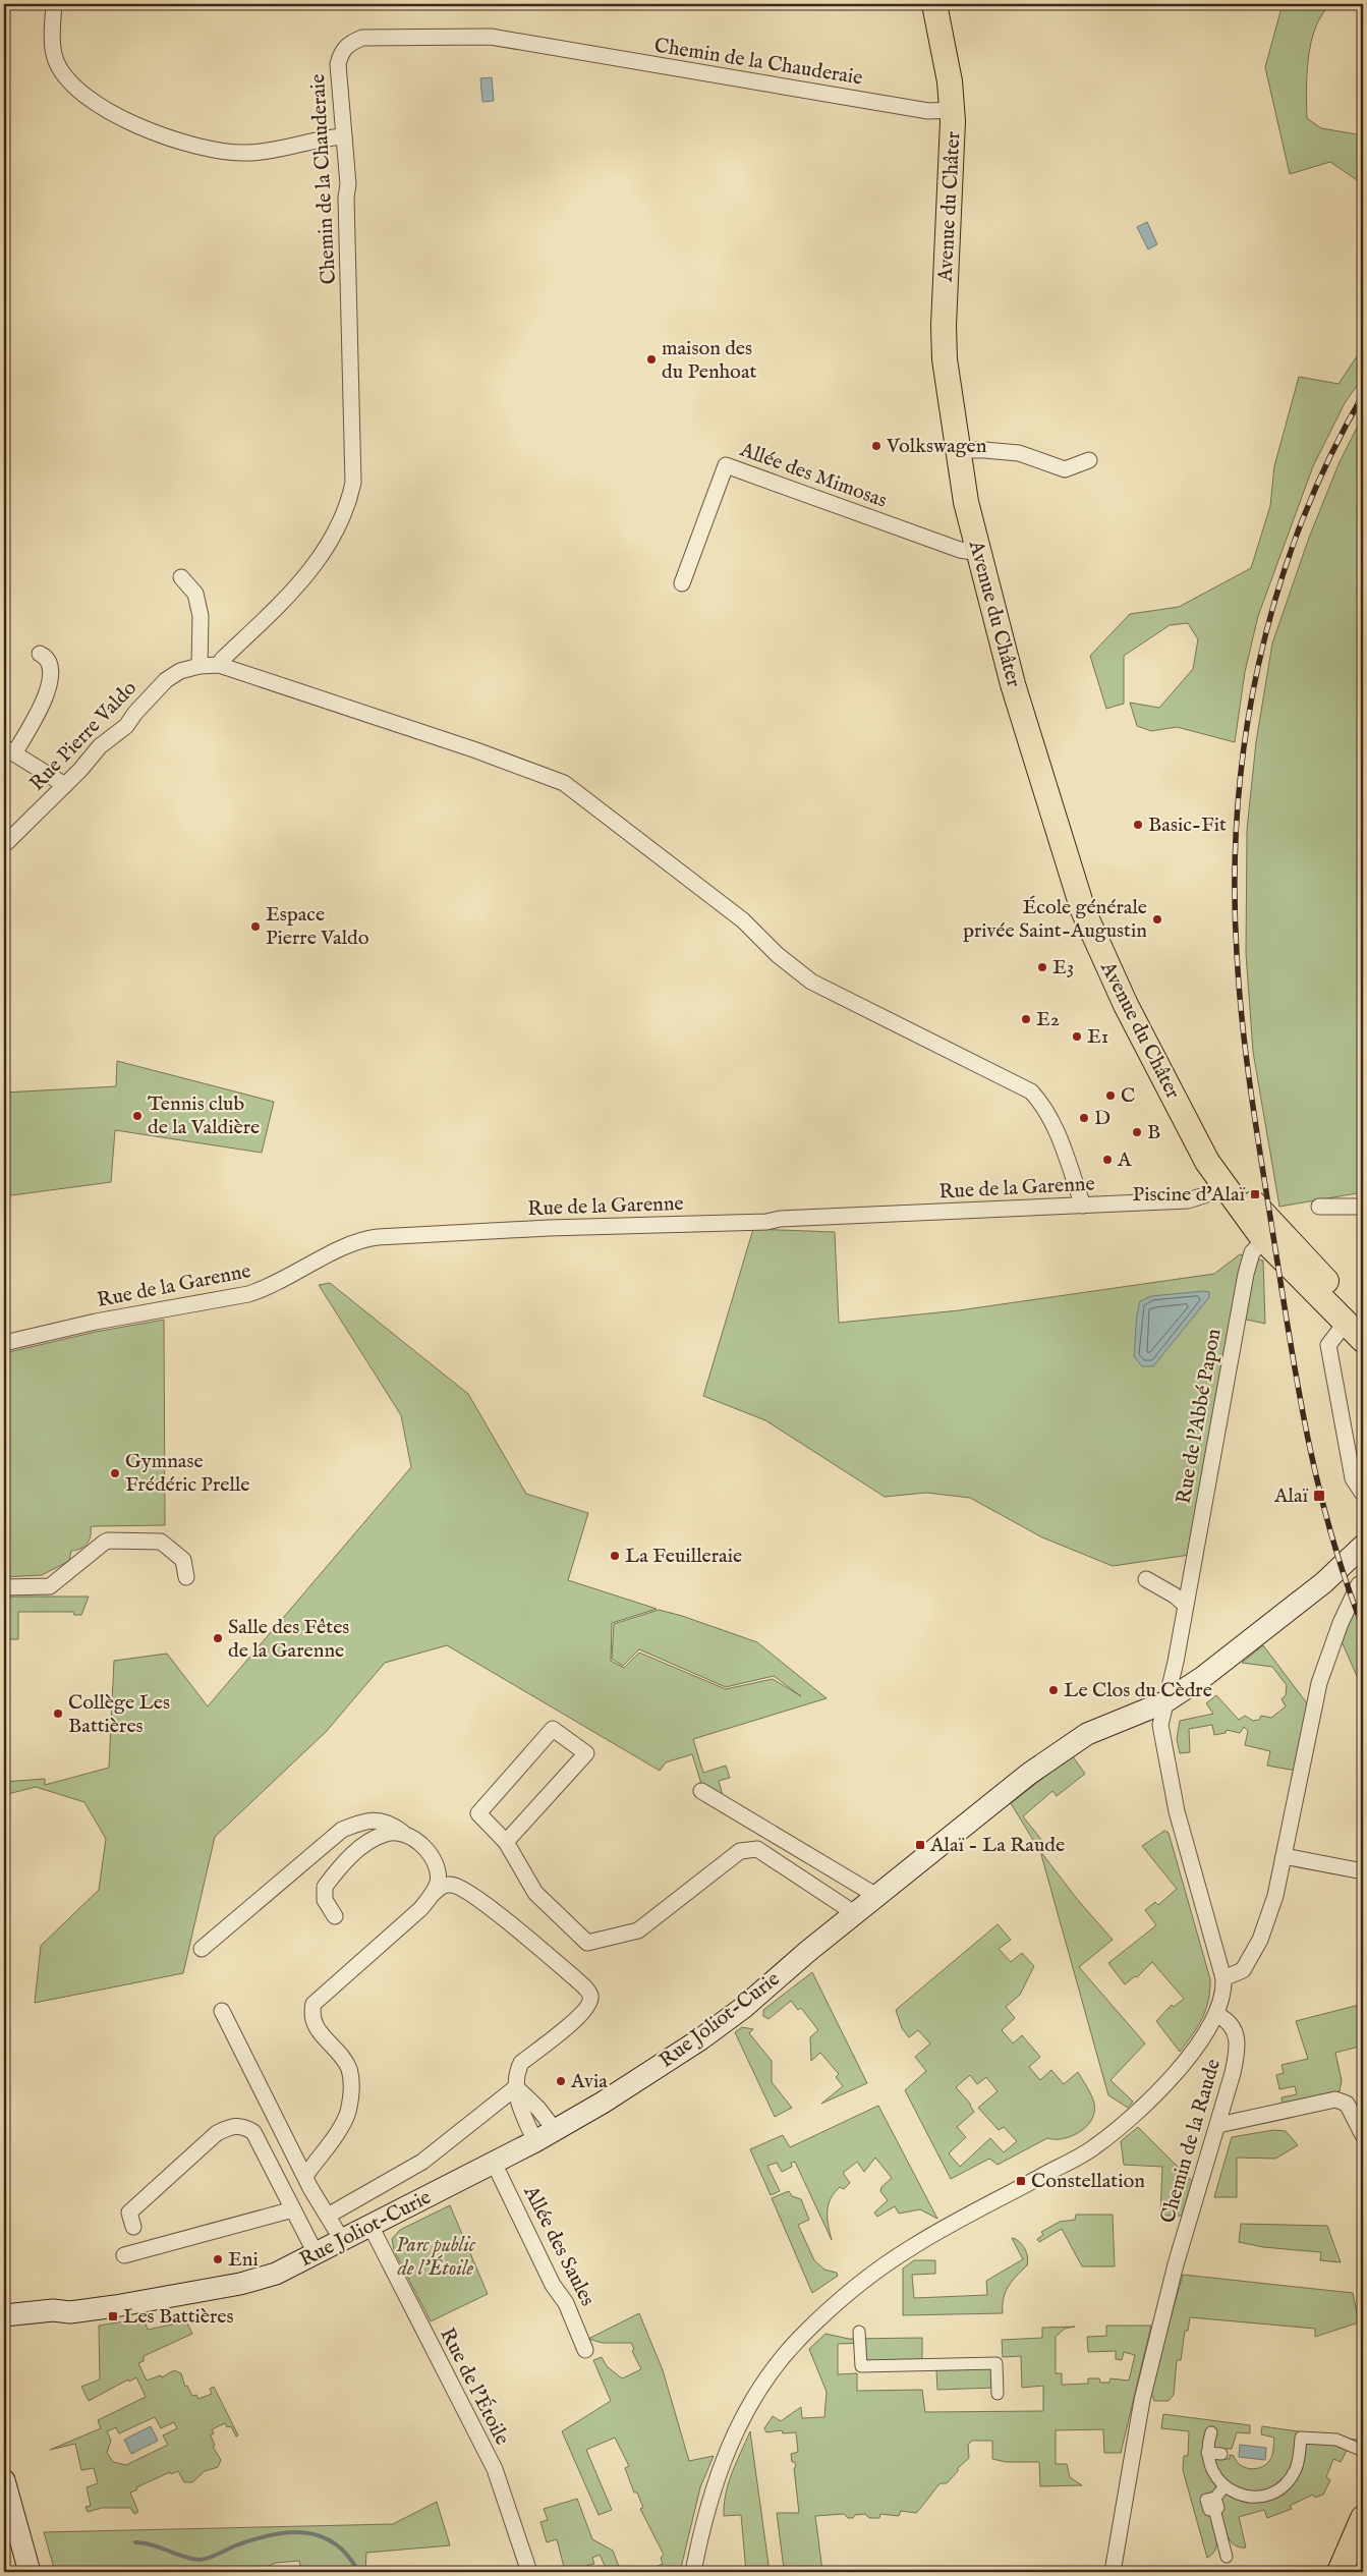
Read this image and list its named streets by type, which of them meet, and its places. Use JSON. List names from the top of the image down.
{
  "streets": {
    "main road": ["Avenue du Châter", "Rue Joliot-Curie"],
    "street": [
      "Chemin de la Chauderaie",
      "Allée des Mimosas",
      "Rue Pierre Valdo",
      "Rue de la Garenne",
      "Rue de l'Abbé Papon",
      "Chemin de la Raude",
      "Allée des Saules",
      "Rue de l'Étoile"
    ]
  },
  "crossings": [
    ["Chemin de la Chauderaie", "Avenue du Châter"],
    ["Chemin de la Chauderaie", "Rue Pierre Valdo"],
    ["Avenue du Châter", "Allée des Mimosas"],
    ["Avenue du Châter", "Rue de la Garenne"],
    ["Avenue du Châter", "Rue de l'Abbé Papon"],
    ["Rue de l'Abbé Papon", "Rue Joliot-Curie"],
    ["Rue Joliot-Curie", "Allée des Saules"],
    ["Rue Joliot-Curie", "Rue de l'Étoile"]
  ],
  "parks": ["Parc public de l'Étoile"],
  "places": {
    "other": [
      "maison des du Penhoat",
      "Volkswagen",
      "Basic-Fit",
      "École générale privée Saint-Augustin",
      "Espace Pierre Valdo",
      "E3",
      "E2",
      "E1",
      "C",
      "Tennis club de la Valdière",
      "D",
      "B",
      "A",
      "Gymnase Frédéric Prelle",
      "La Feuilleraie",
      "Salle des Fêtes de la Garenne",
      "Le Clos du Cèdre",
      "Collège Les Battières",
      "Avia",
      "Eni"
    ],
    "transit": [
      "Piscine d'Alaï",
      "Alaï",
      "Alaï - La Raude",
      "Constellation",
      "Les Battières"
    ]
  }
}
